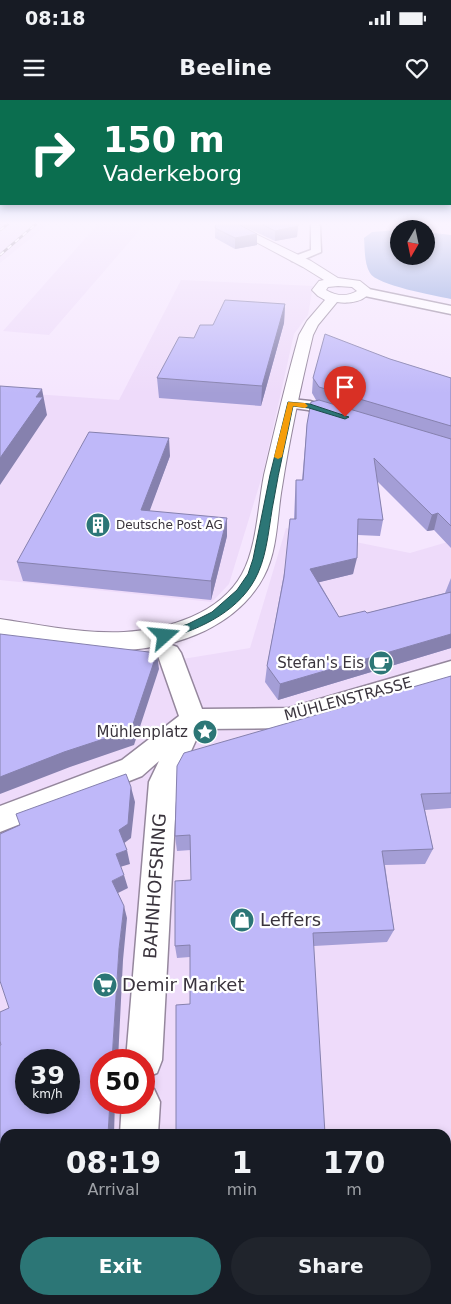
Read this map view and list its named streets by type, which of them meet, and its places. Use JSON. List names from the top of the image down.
{
  "streets": {
    "street": ["MÜHLENSTRASSE", "BAHNHOFSRING"]
  },
  "crossings": [
    ["MÜHLENSTRASSE", "BAHNHOFSRING"]
  ],
  "places": {
    "building": ["Deutsche Post AG"],
    "cafe": ["Stefan's Eis"],
    "place": ["Mühlenplatz"],
    "shop": ["Leffers"],
    "supermarket": ["Demir Market"]
  },
  "north": "bottom",
  "page": {
    "status": "08:18",
    "header": "Beeline",
    "turn": ["150 m", "Vaderkeborg"],
    "speed": "39 km/h",
    "limit": "50",
    "eta": [
      "08:19",
      "Arrival",
      "1",
      "min",
      "170",
      "m"
    ],
    "buttons": ["Exit", "Share"]
  }
}
